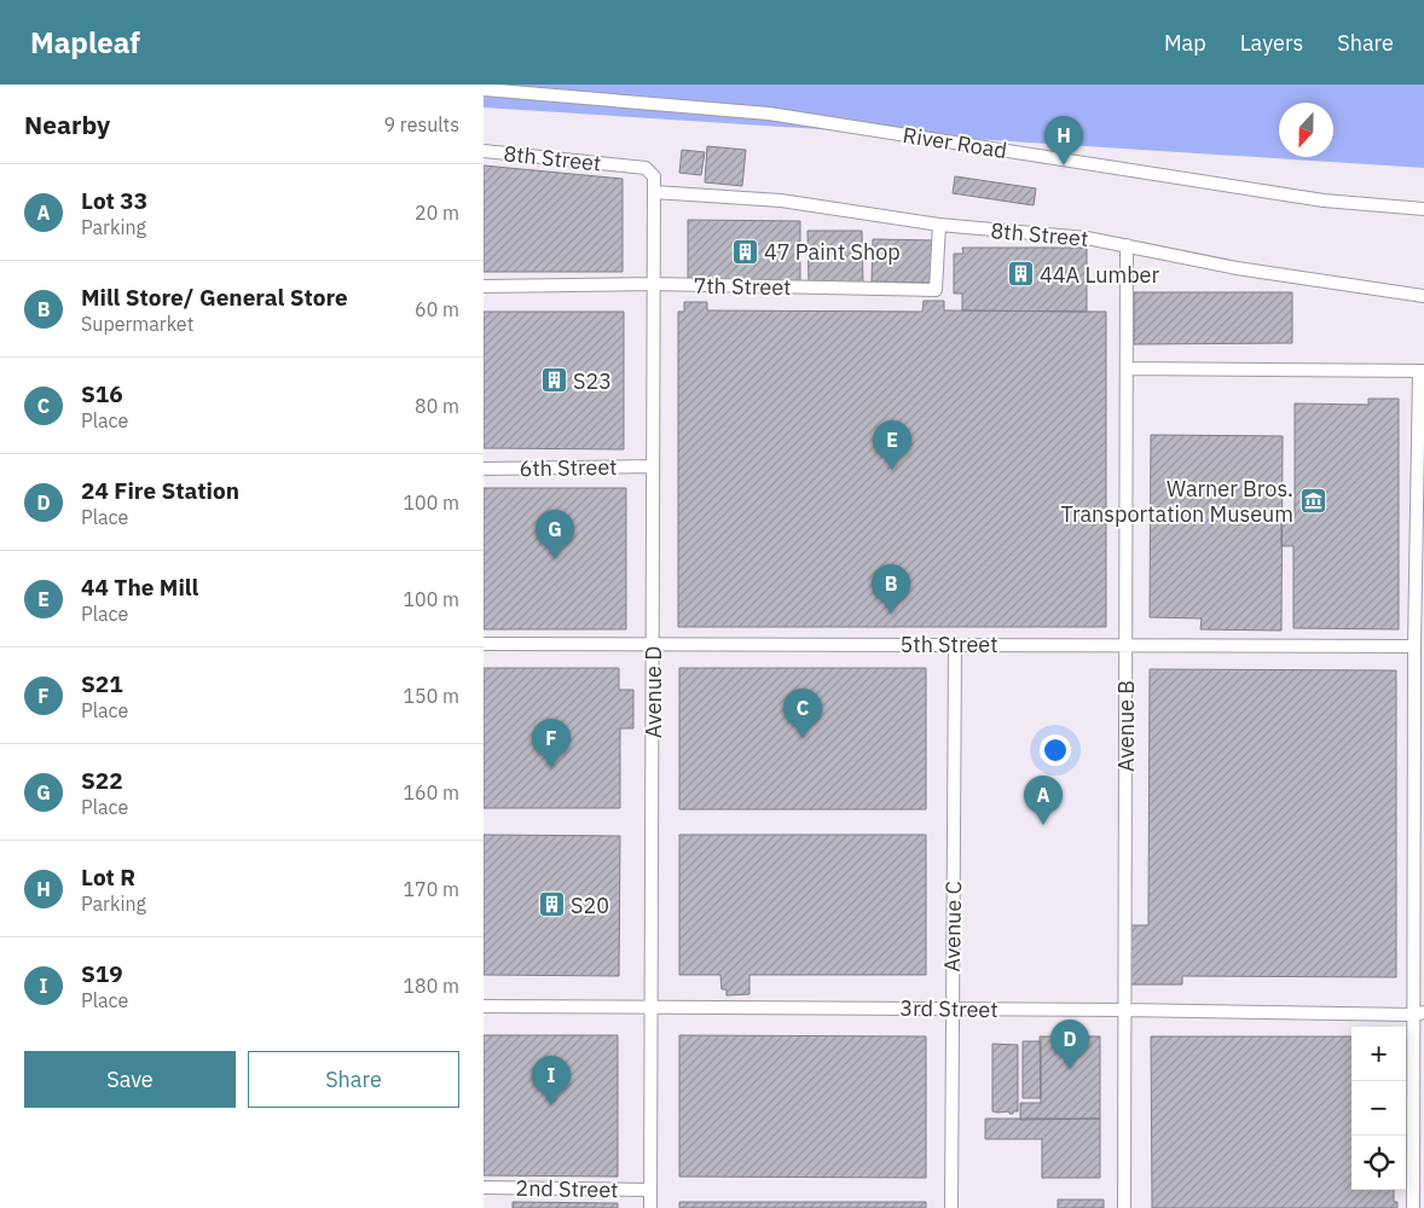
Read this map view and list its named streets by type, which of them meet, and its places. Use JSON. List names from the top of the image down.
{
  "streets": {
    "lane": [
      "River Road",
      "8th Street",
      "7th Street",
      "6th Street",
      "5th Street",
      "Avenue D",
      "Avenue B",
      "Avenue C",
      "3rd Street",
      "2nd Street"
    ]
  },
  "crossings": [
    ["8th Street", "7th Street"],
    ["8th Street", "Avenue D"],
    ["8th Street", "Avenue B"],
    ["7th Street", "Avenue D"],
    ["6th Street", "Avenue D"],
    ["5th Street", "Avenue D"],
    ["5th Street", "Avenue B"],
    ["5th Street", "Avenue C"],
    ["Avenue D", "3rd Street"],
    ["Avenue D", "2nd Street"],
    ["Avenue B", "3rd Street"],
    ["Avenue C", "3rd Street"]
  ],
  "places": {
    "building": [
      "47 Paint Shop",
      "44A Lumber",
      "S23",
      "S20"
    ],
    "museum": ["Warner Bros. Transportation Museum"]
  },
  "north": "bottom",
  "page": {
    "header": "Mapleaf",
    "nav": ["Map", "Layers", "Share"],
    "heading": ["Nearby", "9 results"],
    "pins": [
      "H",
      "E",
      "G",
      "B",
      "C",
      "F",
      "A",
      "D",
      "I"
    ],
    "list": [
      {
        "mark": "A",
        "name": "Lot 33",
        "note": "Parking",
        "value": "20 m"
      },
      {
        "mark": "B",
        "name": "Mill Store/ General Store",
        "note": "Supermarket",
        "value": "60 m"
      },
      {
        "mark": "C",
        "name": "S16",
        "note": "Place",
        "value": "80 m"
      },
      {
        "mark": "D",
        "name": "24 Fire Station",
        "note": "Place",
        "value": "100 m"
      },
      {
        "mark": "E",
        "name": "44 The Mill",
        "note": "Place",
        "value": "100 m"
      },
      {
        "mark": "F",
        "name": "S21",
        "note": "Place",
        "value": "150 m"
      },
      {
        "mark": "G",
        "name": "S22",
        "note": "Place",
        "value": "160 m"
      },
      {
        "mark": "H",
        "name": "Lot R",
        "note": "Parking",
        "value": "170 m"
      },
      {
        "mark": "I",
        "name": "S19",
        "note": "Place",
        "value": "180 m"
      }
    ],
    "map_buttons": ["+", "−"],
    "buttons": ["Save", "Share"]
  }
}
